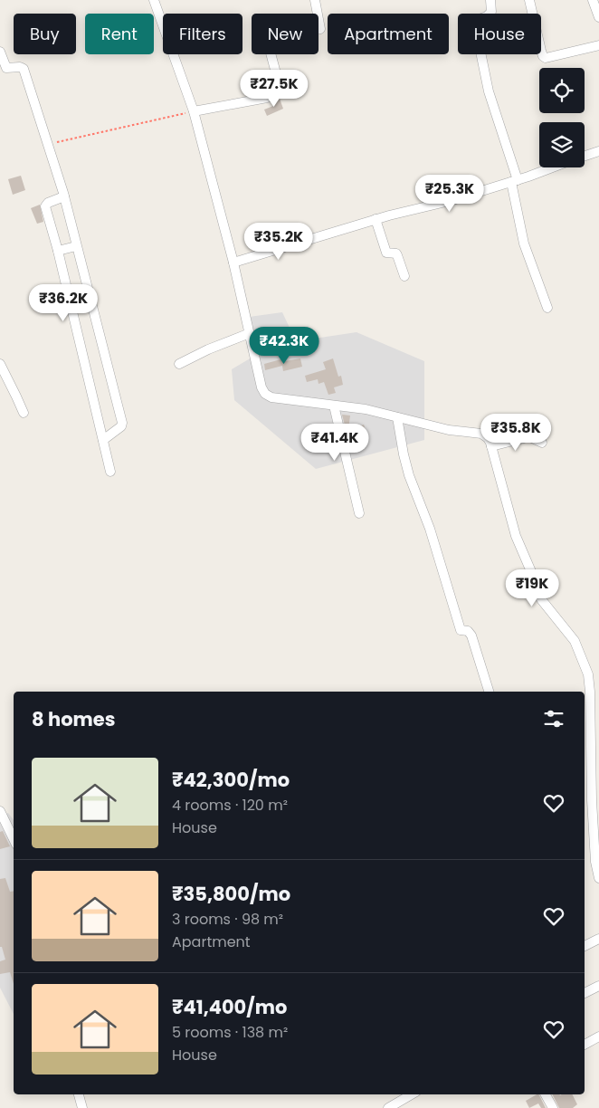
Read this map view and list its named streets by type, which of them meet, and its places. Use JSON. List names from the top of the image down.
{
  "page": {
    "chip": [
      "Buy",
      "Rent",
      "Filters",
      "New",
      "Apartment",
      "House"
    ],
    "price": [
      "₹27.5K",
      "₹25.3K",
      "₹35.2K",
      "₹36.2K",
      "₹42.3K",
      "₹35.8K",
      "₹41.4K",
      "₹19K"
    ],
    "heading": "8 homes",
    "list": [
      {
        "name": "₹42,300/mo",
        "note": "4 rooms · 120 m² · House"
      },
      {
        "name": "₹35,800/mo",
        "note": "3 rooms · 98 m² · Apartment"
      },
      {
        "name": "₹41,400/mo",
        "note": "5 rooms · 138 m² · House"
      }
    ]
  }
}
